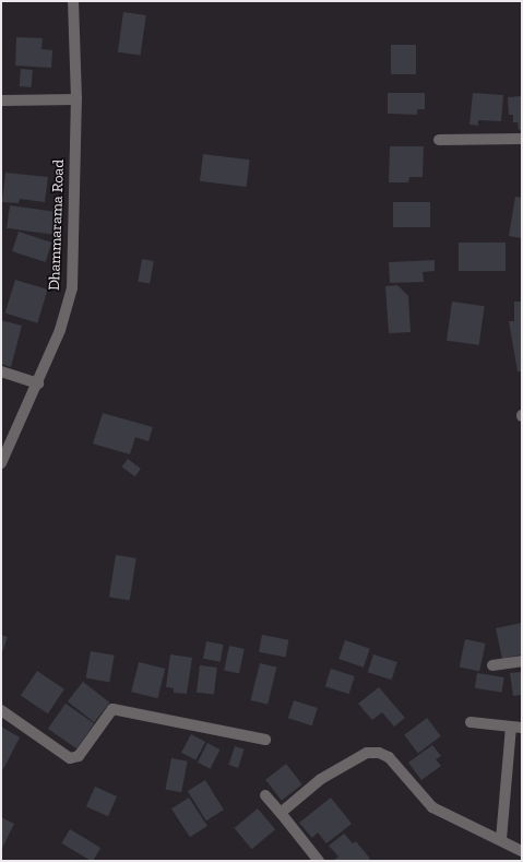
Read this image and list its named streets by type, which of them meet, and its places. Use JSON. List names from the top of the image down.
{
  "streets": {
    "street": ["Dhammarama Road"]
  }
}
